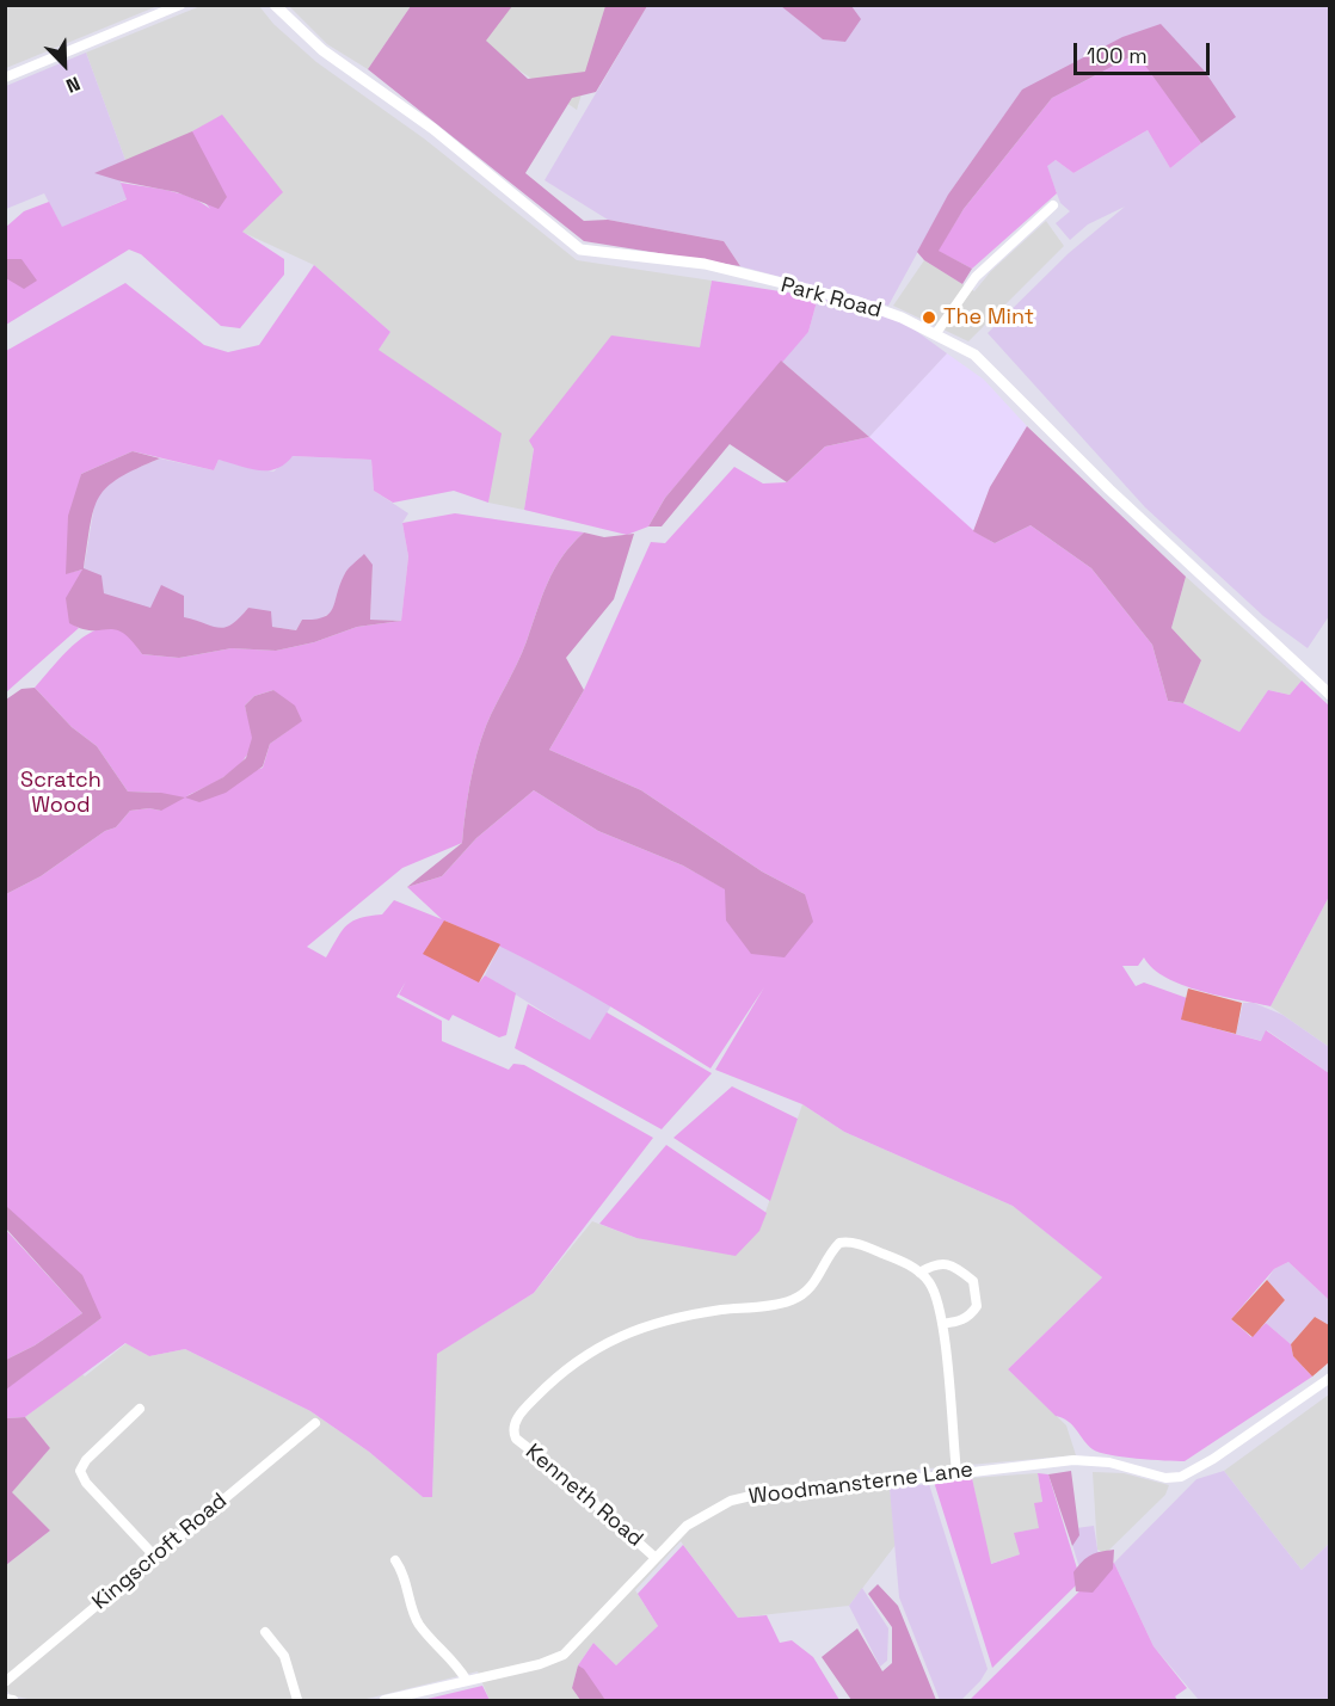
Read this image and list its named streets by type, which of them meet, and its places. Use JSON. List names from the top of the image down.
{
  "streets": {
    "street": [
      "Park Road",
      "Woodmansterne Lane",
      "Kenneth Road",
      "Kingscroft Road"
    ]
  },
  "crossings": [
    ["Woodmansterne Lane", "Kenneth Road"]
  ],
  "parks": ["Scratch Wood"],
  "places": ["The Mint"],
  "scale_bar": "100 m",
  "north": "bottom right"
}
